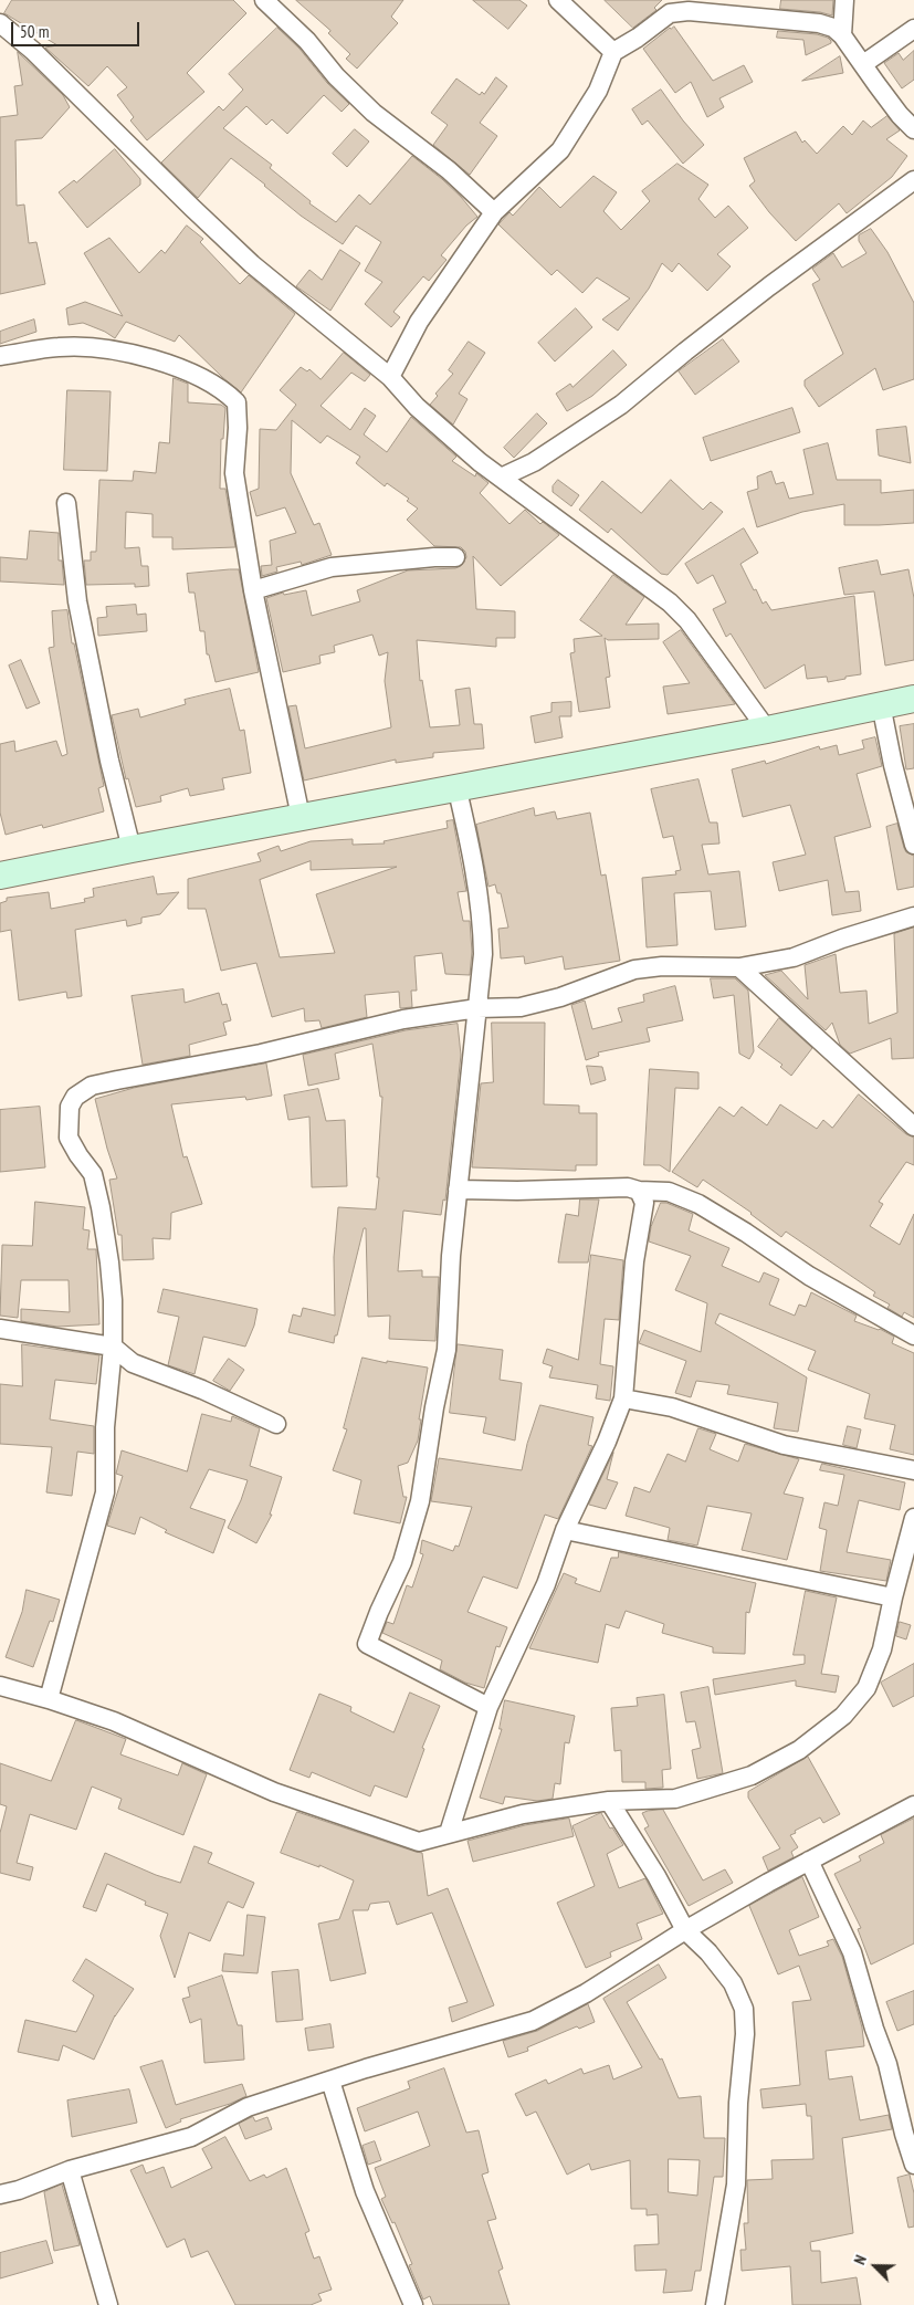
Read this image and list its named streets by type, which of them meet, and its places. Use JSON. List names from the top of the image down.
{
  "scale_bar": "50 m",
  "north": "top left"
}
